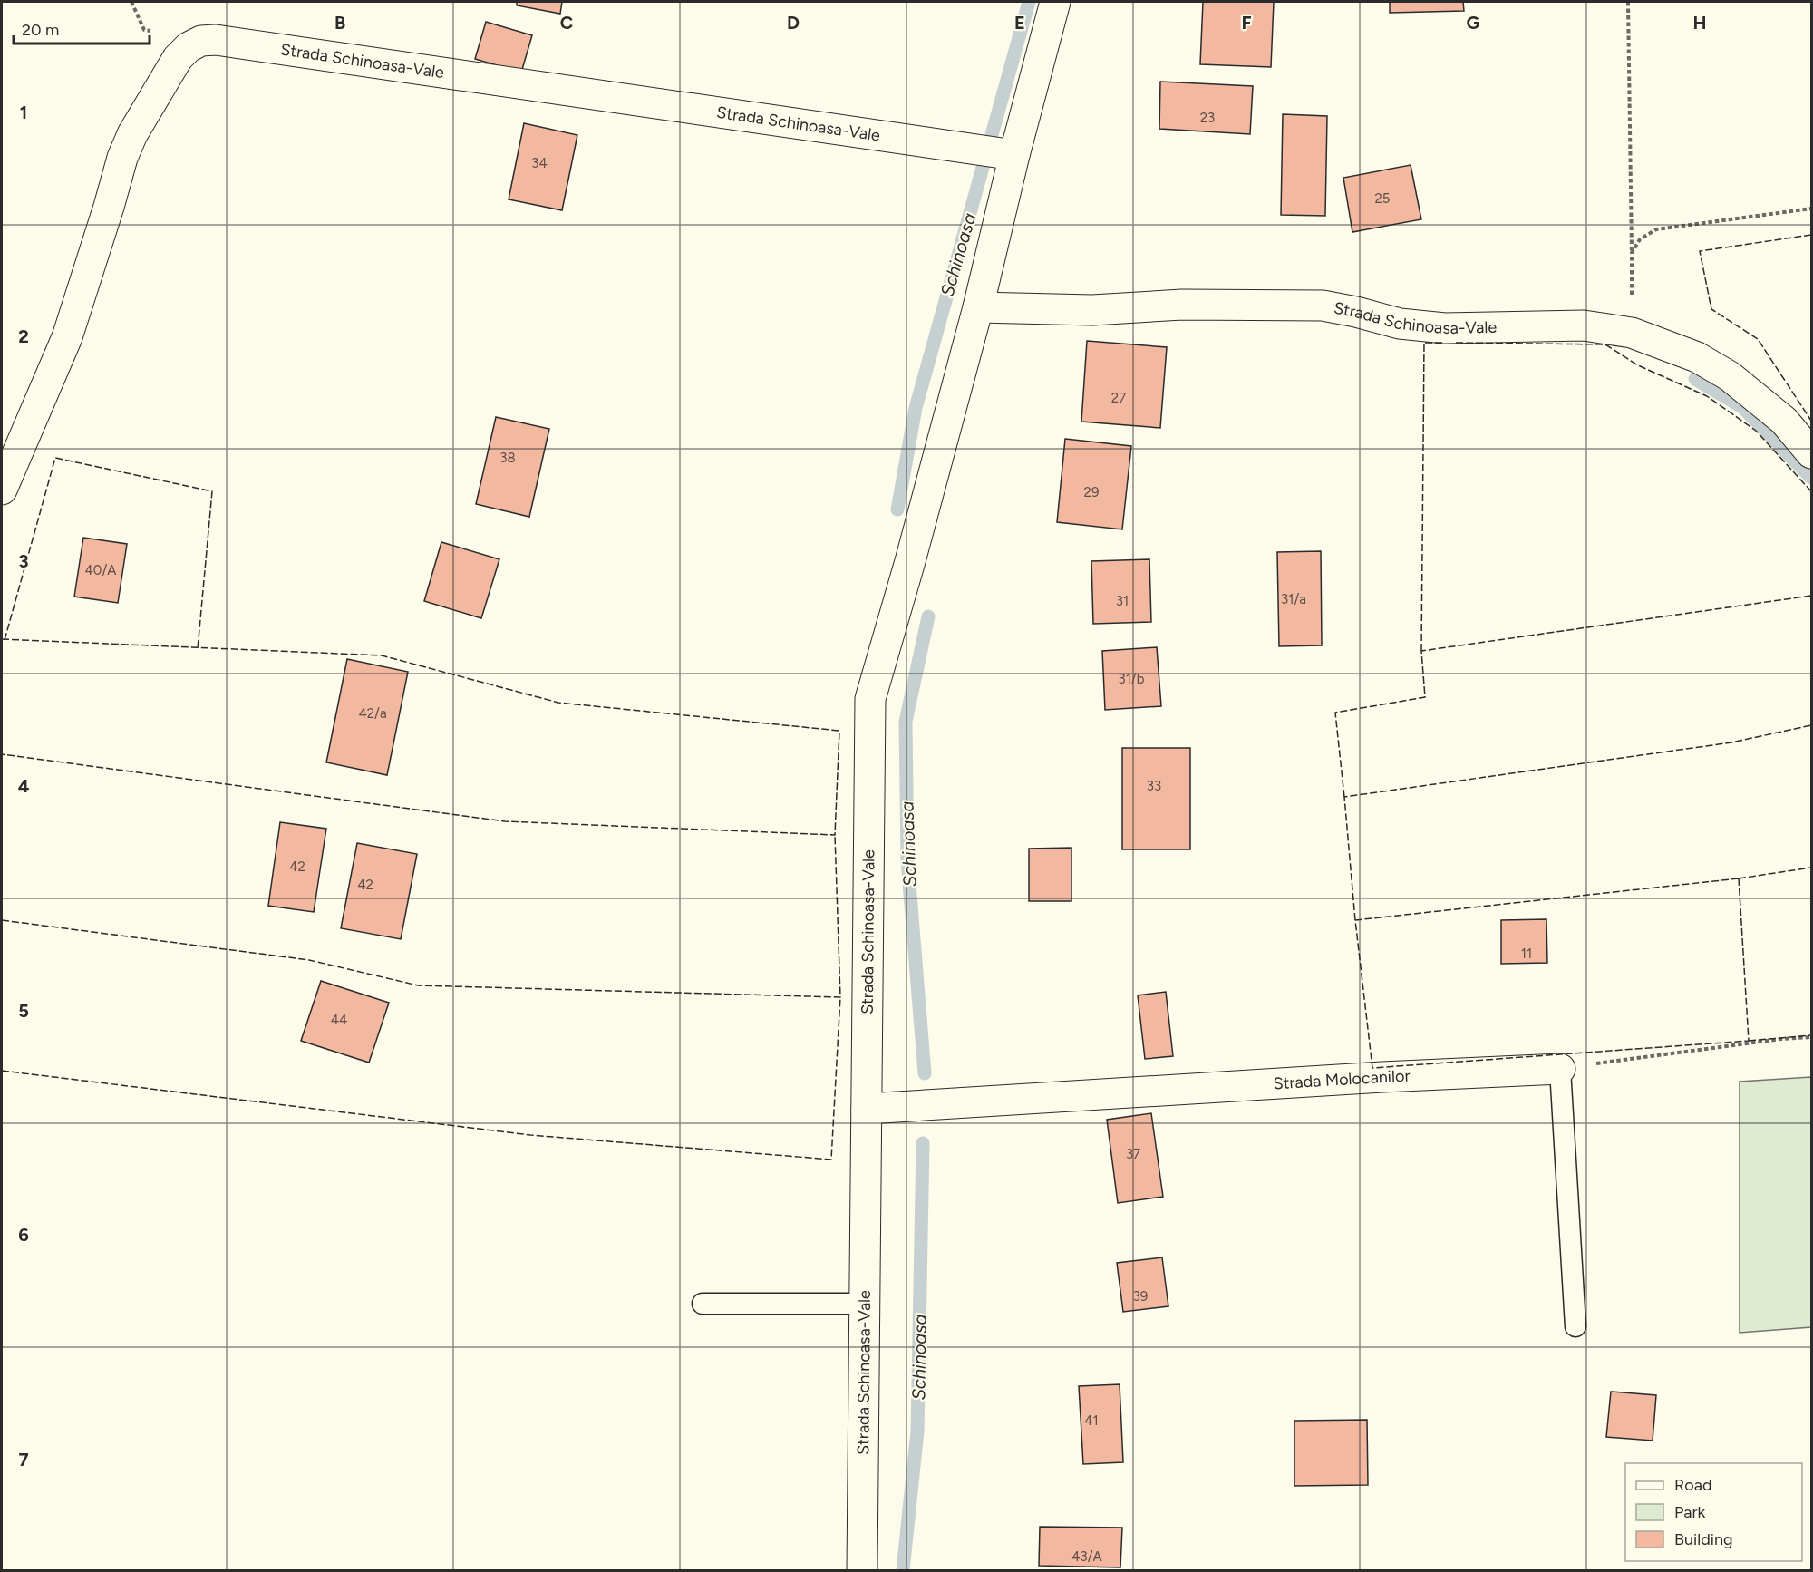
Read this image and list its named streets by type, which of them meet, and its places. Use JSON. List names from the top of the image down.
{
  "streets": {
    "street": ["Strada Schinoasa-Vale", "Strada Molocanilor"]
  },
  "crossings": [
    ["Strada Schinoasa-Vale", "Strada Molocanilor"]
  ],
  "water": ["Schinoasa"],
  "house_numbers": [
    "23",
    "34",
    "25",
    "27",
    "38",
    "29",
    "40/A",
    "31/a",
    "31",
    "31/b",
    "42/a",
    "33",
    "42",
    "42",
    "11",
    "44",
    "37",
    "39",
    "41",
    "43/A"
  ],
  "legend": ["Road", "Park", "Building"],
  "scale_bar": "20 m",
  "grid": {
    "columns": [
      "B",
      "C",
      "D",
      "E",
      "F",
      "G",
      "H"
    ],
    "rows": [
      "1",
      "2",
      "3",
      "4",
      "5",
      "6",
      "7"
    ]
  }
}
